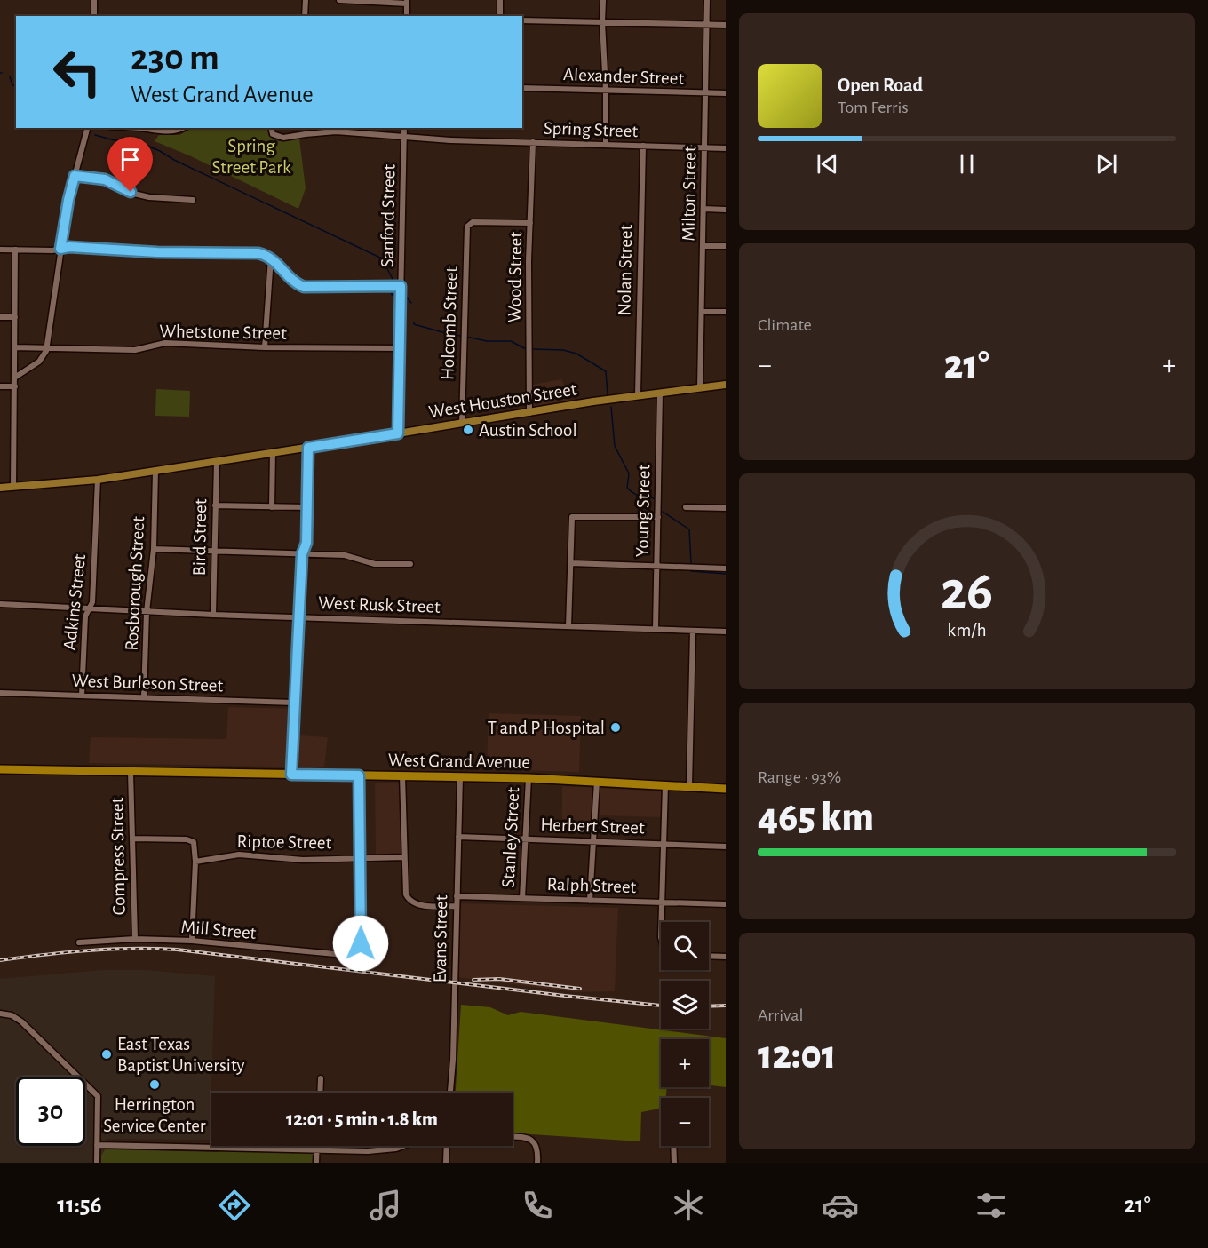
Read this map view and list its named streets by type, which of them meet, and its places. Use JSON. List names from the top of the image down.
{
  "streets": {
    "highway": ["West Grand Avenue"],
    "main road": ["West Houston Street"],
    "street": [
      "Alexander Street",
      "Spring Street",
      "Milton Street",
      "Sanford Street",
      "Nolan Street",
      "Wood Street",
      "Holcomb Street",
      "Whetstone Street",
      "Young Street",
      "Bird Street",
      "Rosborough Street",
      "Adkins Street",
      "West Rusk Street",
      "West Burleson Street",
      "Herbert Street",
      "Stanley Street",
      "Riptoe Street",
      "Compress Street",
      "Ralph Street",
      "Mill Street",
      "Evans Street"
    ]
  },
  "crossings": [
    ["Alexander Street", "Milton Street"],
    ["Spring Street", "Milton Street"],
    ["Spring Street", "Sanford Street"],
    ["Spring Street", "Nolan Street"],
    ["Spring Street", "Wood Street"],
    ["Milton Street", "West Houston Street"],
    ["Sanford Street", "Whetstone Street"],
    ["Sanford Street", "West Houston Street"],
    ["Nolan Street", "West Houston Street"],
    ["Wood Street", "Holcomb Street"],
    ["Wood Street", "West Houston Street"],
    ["Holcomb Street", "West Houston Street"],
    ["West Houston Street", "Young Street"],
    ["West Houston Street", "Bird Street"],
    ["West Houston Street", "Rosborough Street"],
    ["West Houston Street", "Adkins Street"],
    ["Young Street", "West Rusk Street"],
    ["Bird Street", "West Rusk Street"],
    ["Rosborough Street", "West Rusk Street"],
    ["Rosborough Street", "West Burleson Street"],
    ["Adkins Street", "West Rusk Street"],
    ["Adkins Street", "West Burleson Street"],
    ["West Grand Avenue", "Stanley Street"],
    ["West Grand Avenue", "Compress Street"],
    ["West Grand Avenue", "Evans Street"],
    ["Herbert Street", "Stanley Street"],
    ["Herbert Street", "Evans Street"],
    ["Stanley Street", "Ralph Street"],
    ["Riptoe Street", "Mill Street"],
    ["Compress Street", "Mill Street"],
    ["Ralph Street", "Evans Street"]
  ],
  "parks": ["Spring Street Park"],
  "places": [
    "Austin School",
    "T and P Hospital",
    "East Texas Baptist University",
    "Herrington Service Center"
  ],
  "page": {
    "turn": ["230 m", "West Grand Avenue"],
    "song": ["Open Road", "Tom Ferris"],
    "tile": [
      "Climate",
      ["Range · 93%", "465 km"],
      ["Arrival", "12:01"]
    ],
    "heat": ["−", "21°", "+"],
    "map_buttons": ["+", "−"],
    "limit": "30",
    "trip": "12:01 · 5 min · 1.8 km",
    "tabs": ["11:56", "21°"],
    "gauge": ["26", "km/h"]
  }
}
